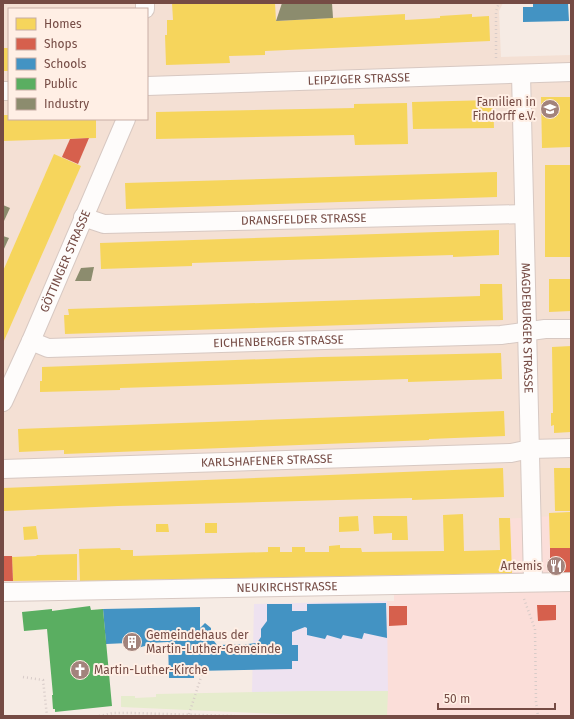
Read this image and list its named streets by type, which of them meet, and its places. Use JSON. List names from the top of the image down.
{
  "streets": {
    "street": [
      "LEIPZIGER STRASSE",
      "DRANSFELDER STRASSE",
      "GÖTTINGER STRASSE",
      "MAGDEBURGER STRASSE",
      "EICHENBERGER STRASSE",
      "KARLSHAFENER STRASSE",
      "NEUKIRCHSTRASSE"
    ]
  },
  "crossings": [
    ["LEIPZIGER STRASSE", "MAGDEBURGER STRASSE"],
    ["DRANSFELDER STRASSE", "GÖTTINGER STRASSE"],
    ["DRANSFELDER STRASSE", "MAGDEBURGER STRASSE"],
    ["GÖTTINGER STRASSE", "EICHENBERGER STRASSE"],
    ["MAGDEBURGER STRASSE", "EICHENBERGER STRASSE"],
    ["MAGDEBURGER STRASSE", "KARLSHAFENER STRASSE"],
    ["MAGDEBURGER STRASSE", "NEUKIRCHSTRASSE"]
  ],
  "places": {
    "school or university": ["Familien in Findorff e.V."],
    "restaurant": ["Artemis"],
    "building": ["Gemeindehaus der Martin-Luther-Gemeinde"],
    "church": ["Martin-Luther-Kirche"]
  },
  "legend": [
    "Homes",
    "Shops",
    "Schools",
    "Public",
    "Industry"
  ],
  "scale_bar": "50 m"
}
